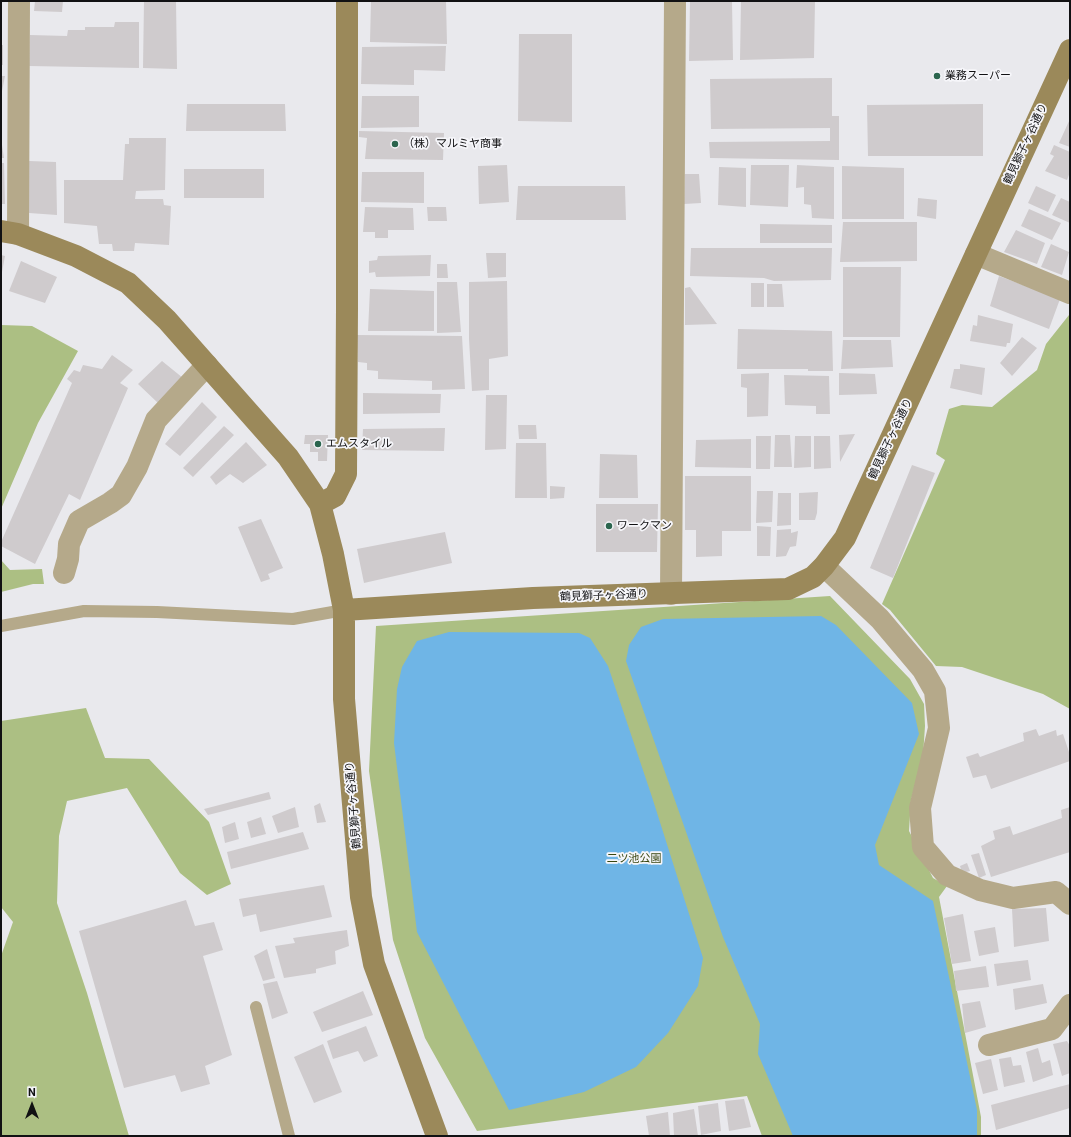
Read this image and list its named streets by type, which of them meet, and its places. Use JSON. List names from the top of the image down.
{
  "streets": {
    "main road": ["鶴見獅子ヶ谷通り"]
  },
  "parks": ["二ツ池公園"],
  "places": [
    "業務スーパー",
    "（株）マルミヤ商事",
    "エムスタイル",
    "ワークマン"
  ],
  "north": "top"
}
